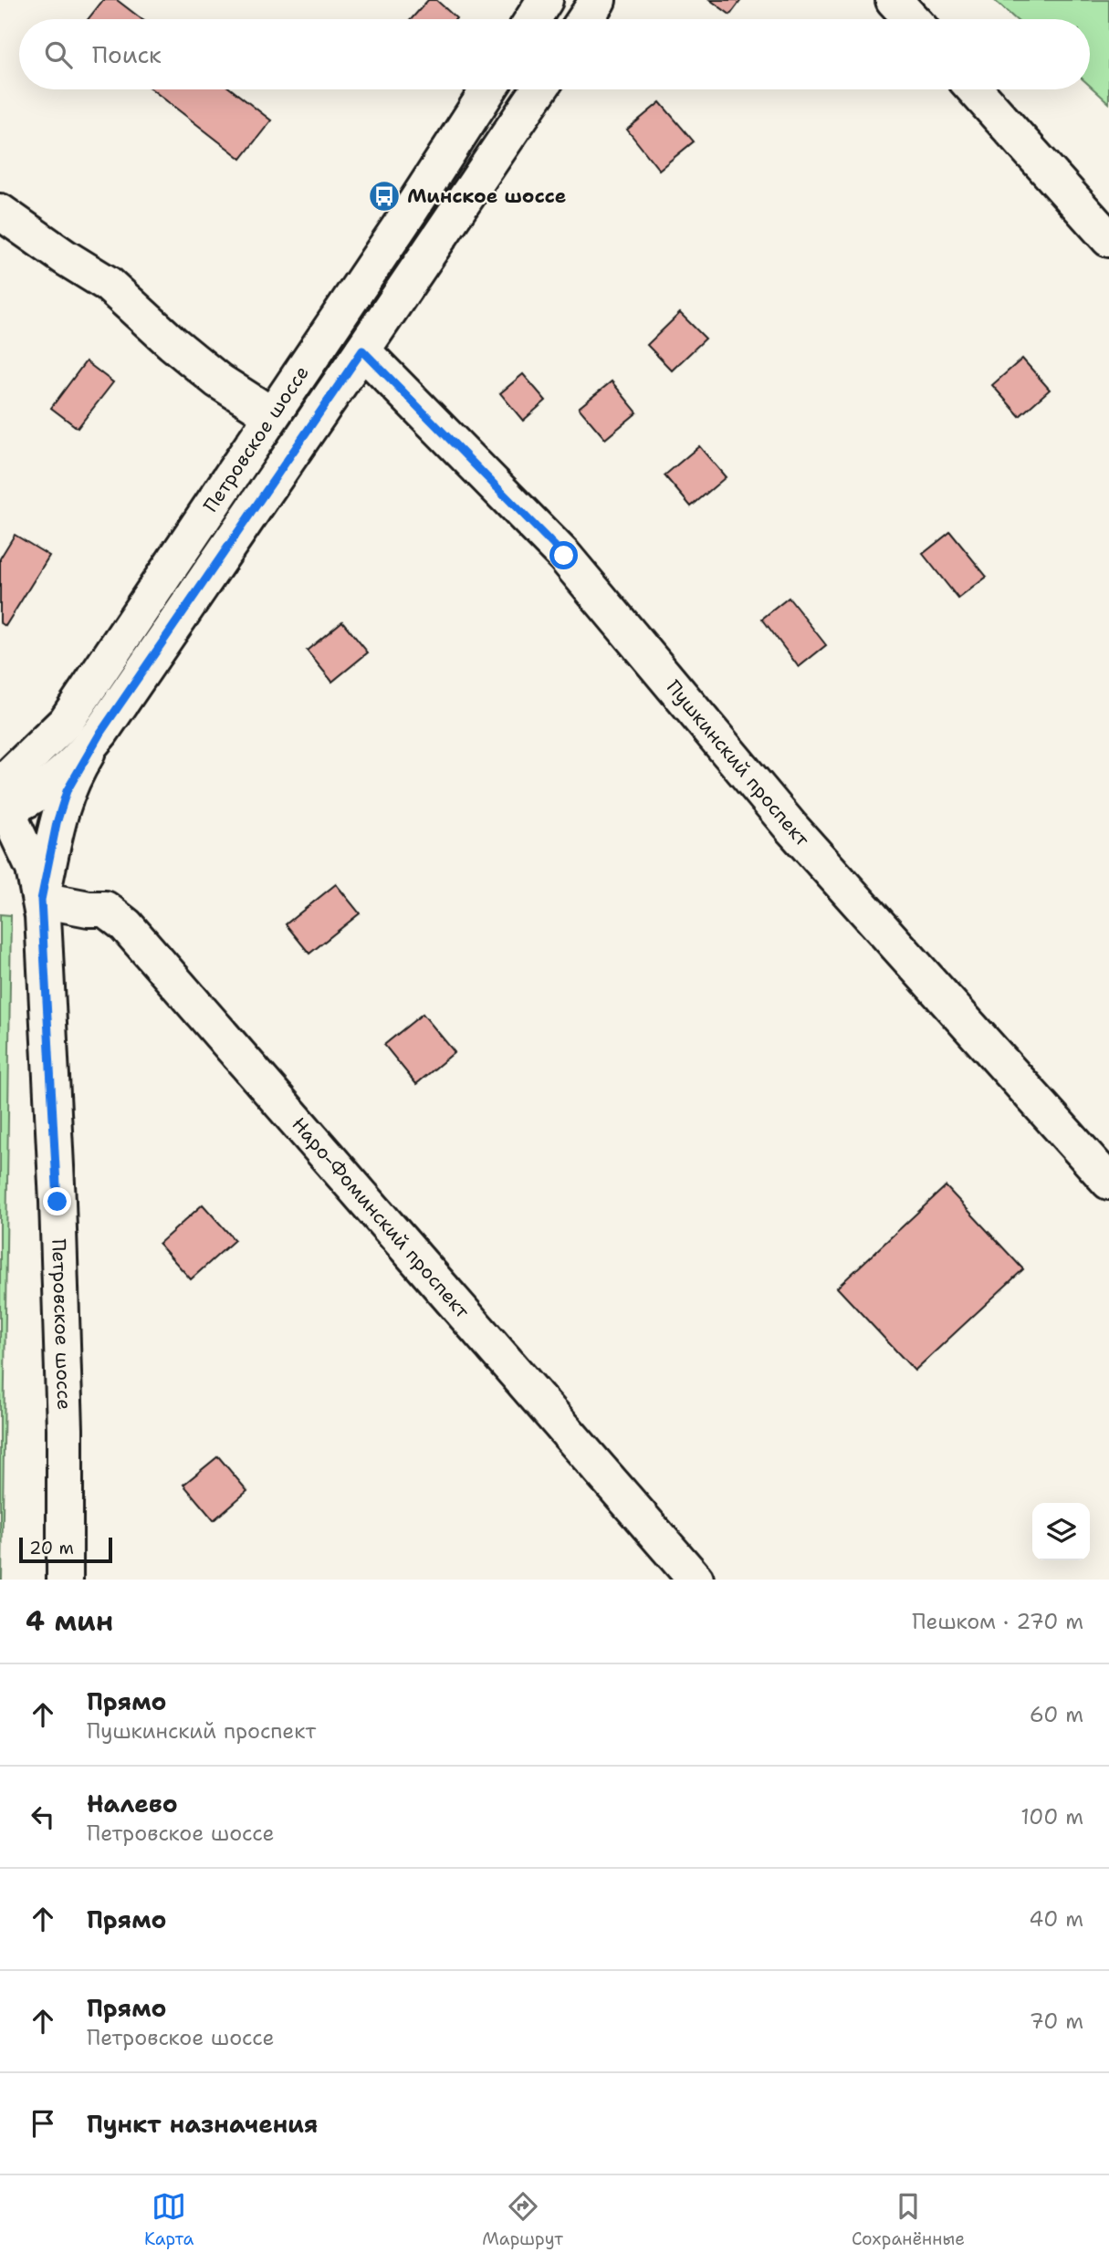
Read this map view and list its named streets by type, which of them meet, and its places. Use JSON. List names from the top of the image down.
{
  "streets": {
    "street": ["Петровское шоссе", "Пушкинский проспект", "Наро-Фоминский проспект"]
  },
  "crossings": [
    ["Петровское шоссе", "Пушкинский проспект"],
    ["Петровское шоссе", "Наро-Фоминский проспект"]
  ],
  "places": {
    "bus stop": ["Минское шоссе"]
  },
  "scale_bar": "20 m",
  "page": {
    "search": "Поиск",
    "scale": "20 m",
    "heading": ["4 мин", "Пешком · 270 m"],
    "list": [
      ["Прямо", "Пушкинский проспект", "60 m"],
      ["Налево", "Петровское шоссе", "100 m"],
      ["Прямо", "40 m"],
      ["Прямо", "Петровское шоссе", "70 m"],
      "Пункт назначения"
    ],
    "nav": ["Карта", "Маршрут", "Сохранённые"]
  }
}
